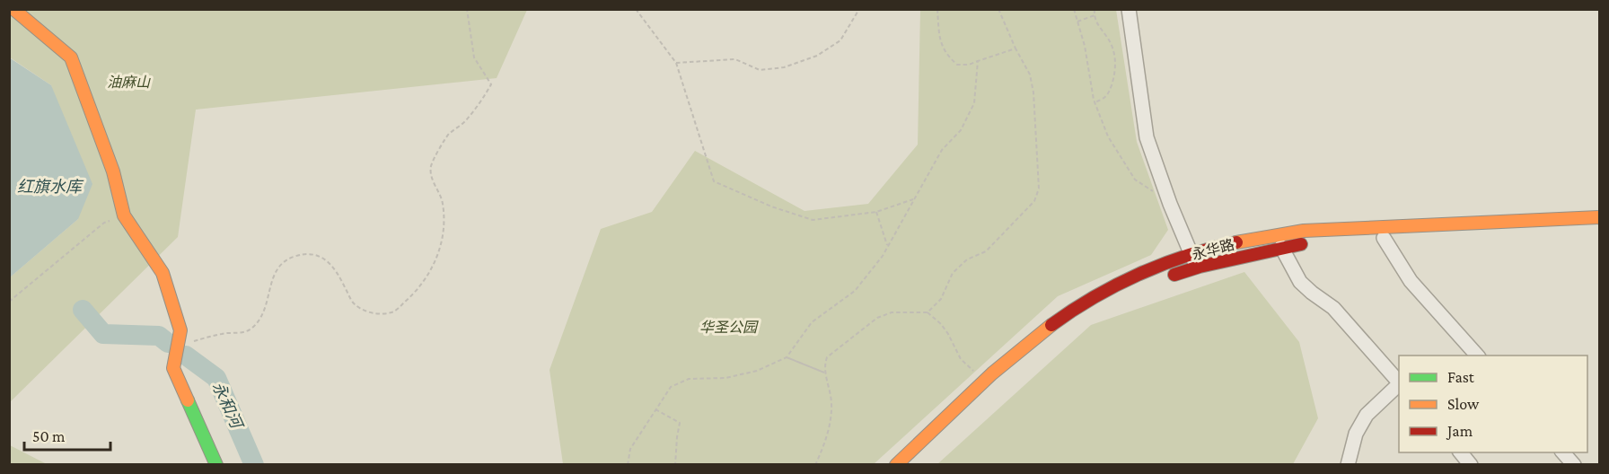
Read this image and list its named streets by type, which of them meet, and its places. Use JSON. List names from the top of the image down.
{
  "streets": {
    "street": ["永华路"]
  },
  "water": ["红旗水库", "永和河"],
  "parks": ["油麻山", "华圣公园"],
  "legend": ["Fast", "Slow", "Jam"],
  "scale_bar": "50 m"
}
